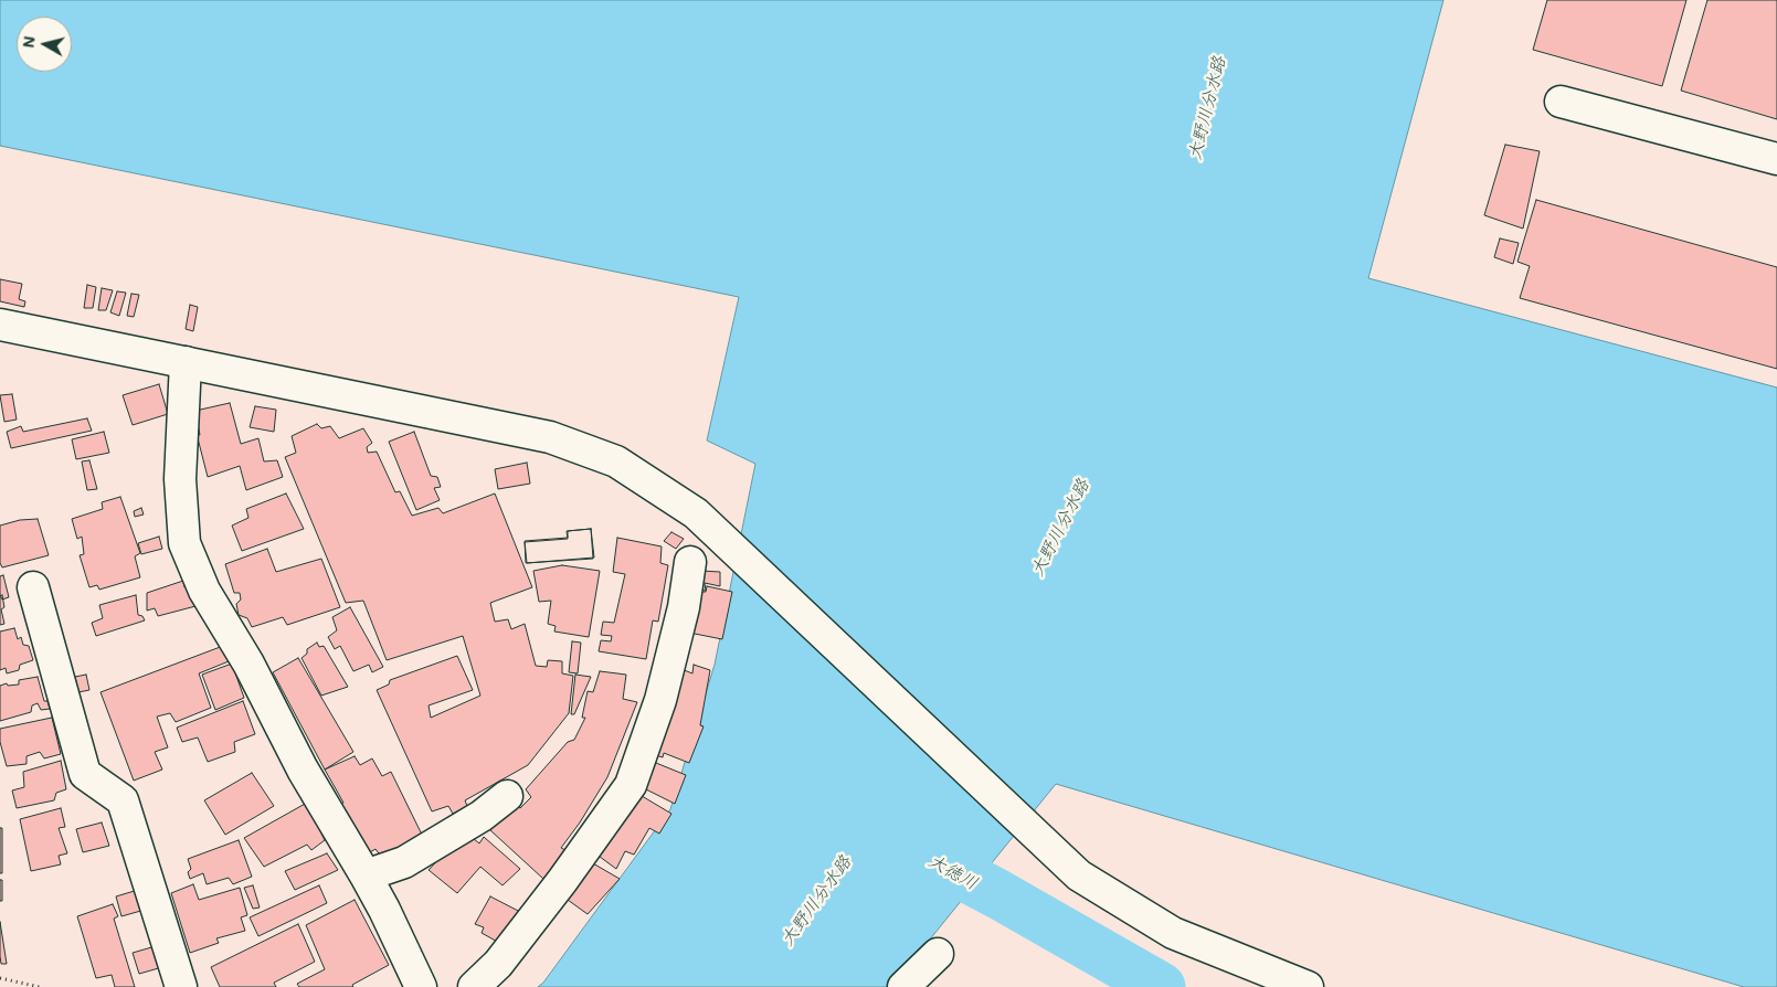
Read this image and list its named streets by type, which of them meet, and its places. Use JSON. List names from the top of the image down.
{
  "water": ["大野川分水路", "大徳川"],
  "north": "left"
}
